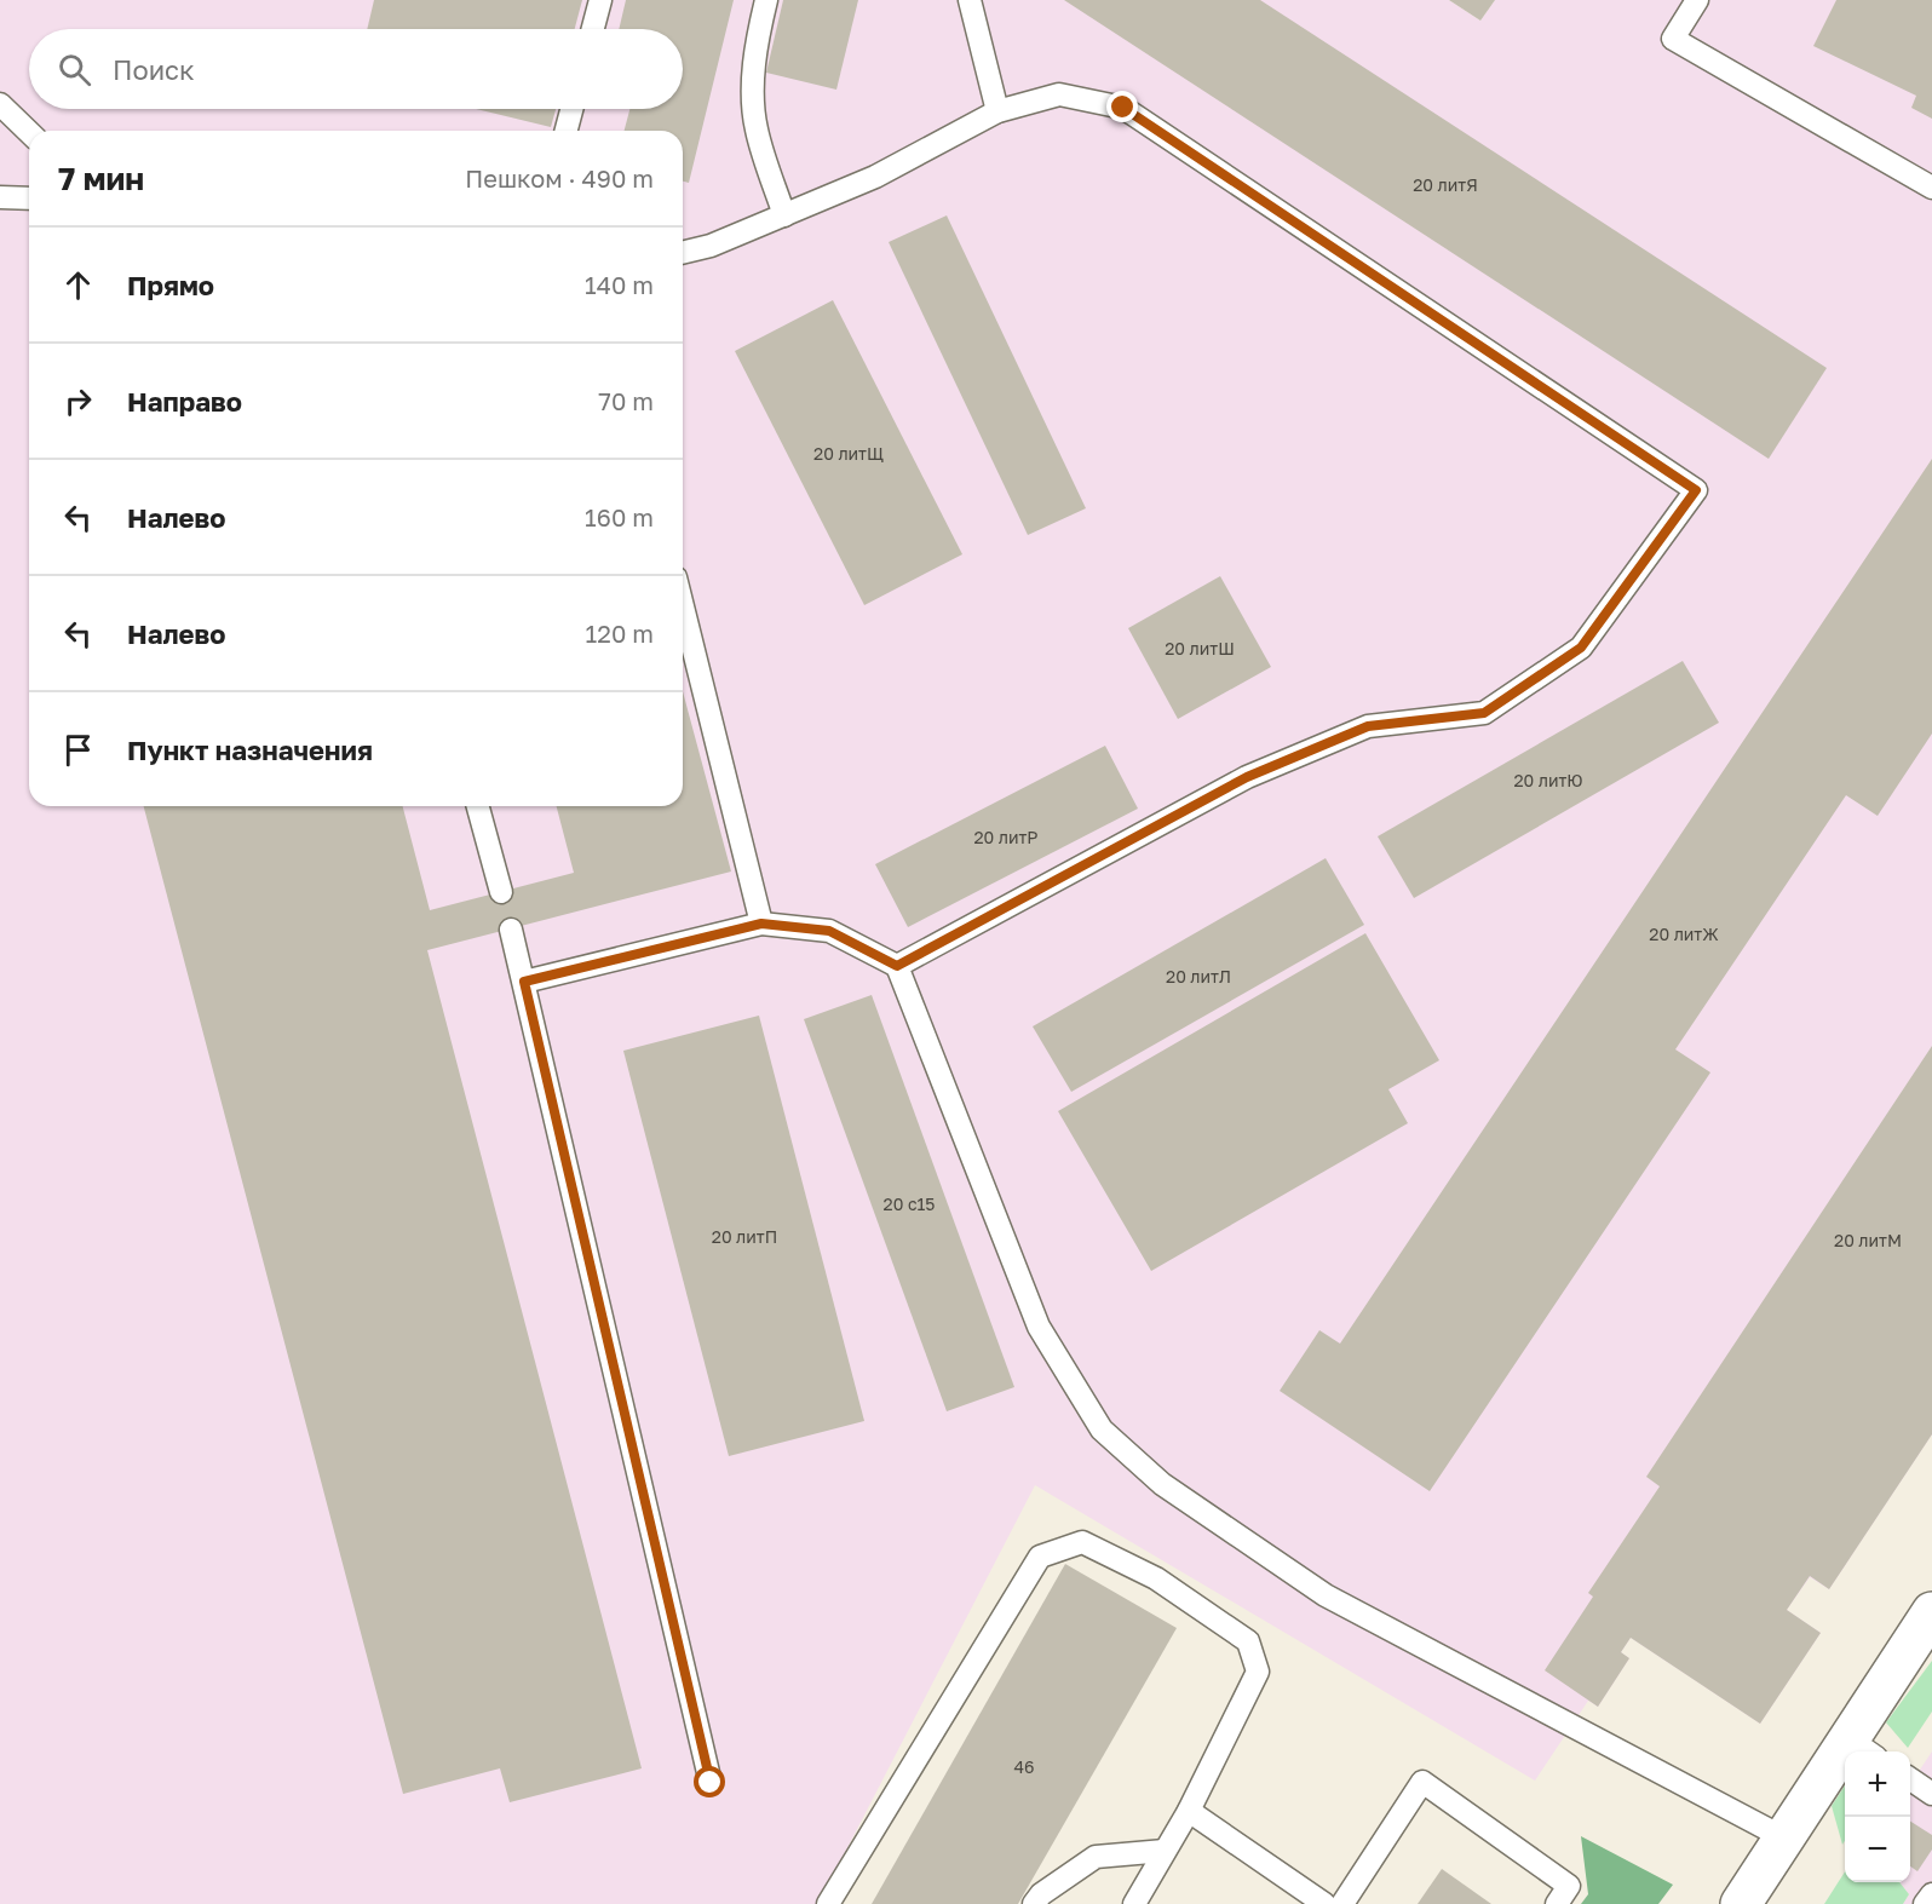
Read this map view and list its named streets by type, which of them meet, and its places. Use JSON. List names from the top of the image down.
{
  "house_numbers": [
    "20 литЯ",
    "20 литЩ",
    "20 литШ",
    "20 литЮ",
    "20 литР",
    "20 литЖ",
    "20 литЛ",
    "20 с15",
    "20 литП",
    "20 литМ",
    "46"
  ],
  "page": {
    "search": "Поиск",
    "heading": ["7 мин", "Пешком · 490 m"],
    "list": [
      ["Прямо", "140 m"],
      ["Направо", "70 m"],
      ["Налево", "160 m"],
      ["Налево", "120 m"],
      "Пункт назначения"
    ],
    "map_buttons": ["+", "−"]
  }
}
